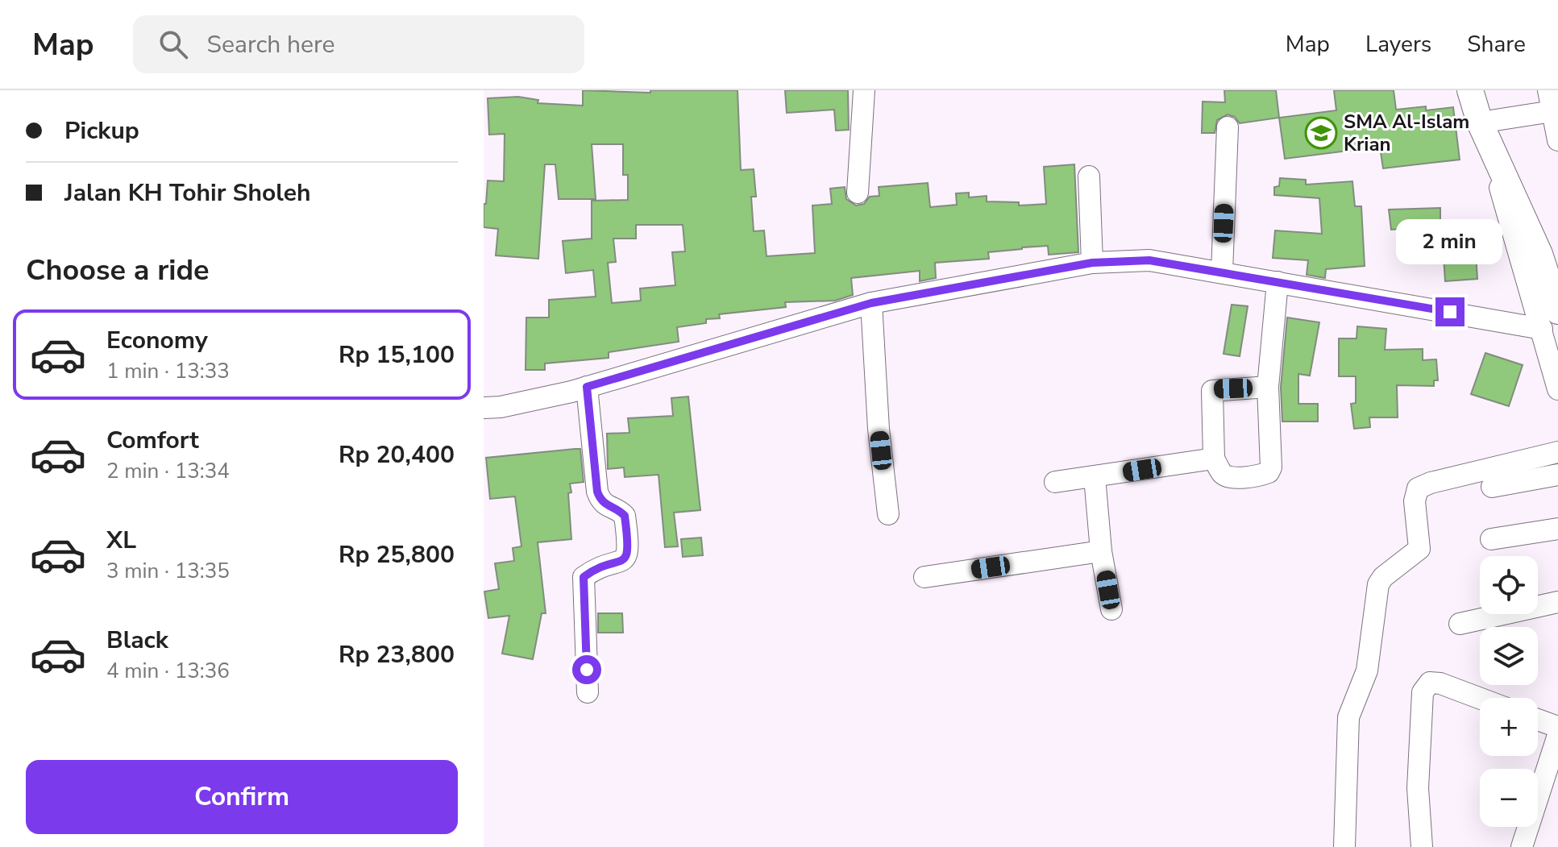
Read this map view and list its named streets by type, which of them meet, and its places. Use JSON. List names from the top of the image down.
{
  "places": {
    "school or university": ["SMA Al-Islam Krian"]
  },
  "page": {
    "header": "Map",
    "search": "Search here",
    "nav": ["Map", "Layers", "Share"],
    "banner": ["Pickup", "Jalan KH Tohir Sholeh"],
    "bubble": "2 min",
    "heading": "Choose a ride",
    "list": [
      {
        "name": "Economy",
        "note": "1 min · 13:33",
        "value": "Rp 15,100"
      },
      {
        "name": "Comfort",
        "note": "2 min · 13:34",
        "value": "Rp 20,400"
      },
      {
        "name": "XL",
        "note": "3 min · 13:35",
        "value": "Rp 25,800"
      },
      {
        "name": "Black",
        "note": "4 min · 13:36",
        "value": "Rp 23,800"
      }
    ],
    "map_buttons": ["+", "−"],
    "buttons": "Confirm"
  }
}
